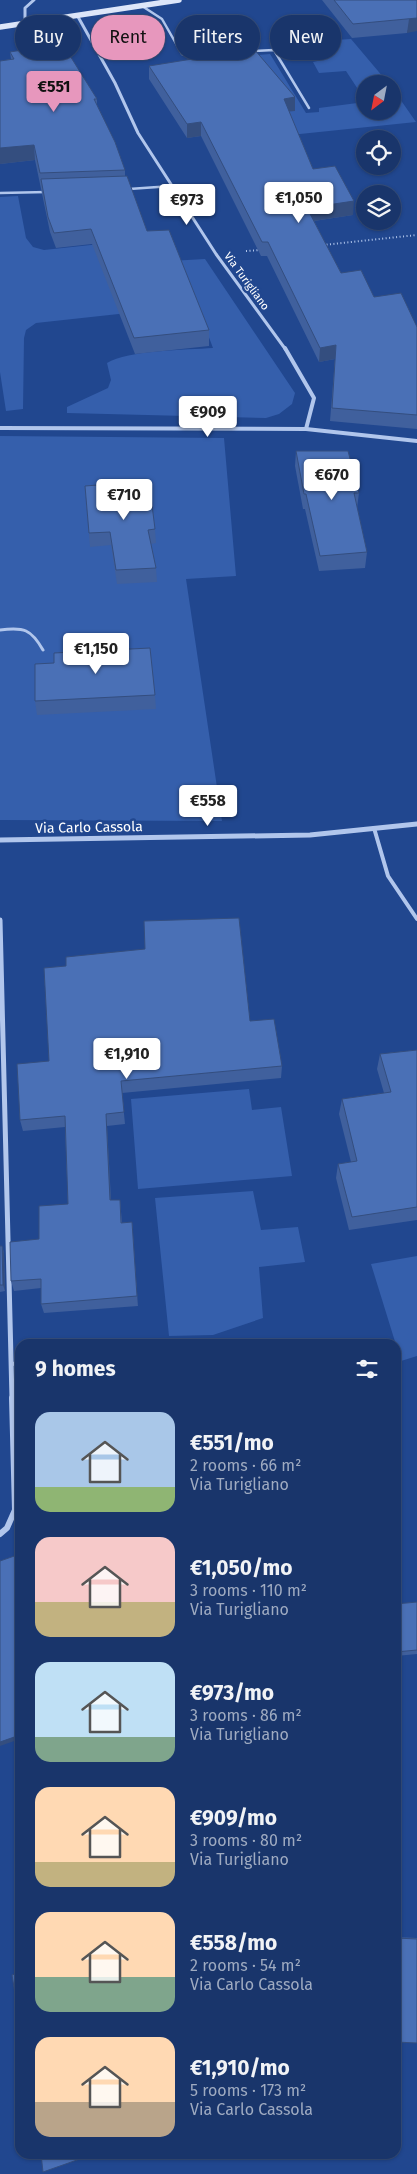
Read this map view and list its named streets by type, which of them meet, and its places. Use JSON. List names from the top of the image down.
{
  "streets": {
    "street": ["Via Turigliano", "Via Carlo Cassola"]
  },
  "north": "bottom left",
  "page": {
    "chip": [
      "Buy",
      "Rent",
      "Filters",
      "New"
    ],
    "price": [
      "€551",
      "€1,050",
      "€973",
      "€909",
      "€670",
      "€710",
      "€1,150",
      "€558",
      "€1,910"
    ],
    "heading": "9 homes",
    "list": [
      {
        "name": "€551/mo",
        "note": "2 rooms · 66 m² · Via Turigliano"
      },
      {
        "name": "€1,050/mo",
        "note": "3 rooms · 110 m² · Via Turigliano"
      },
      {
        "name": "€973/mo",
        "note": "3 rooms · 86 m² · Via Turigliano"
      },
      {
        "name": "€909/mo",
        "note": "3 rooms · 80 m² · Via Turigliano"
      },
      {
        "name": "€558/mo",
        "note": "2 rooms · 54 m² · Via Carlo Cassola"
      },
      {
        "name": "€1,910/mo",
        "note": "5 rooms · 173 m² · Via Carlo Cassola"
      }
    ]
  }
}
